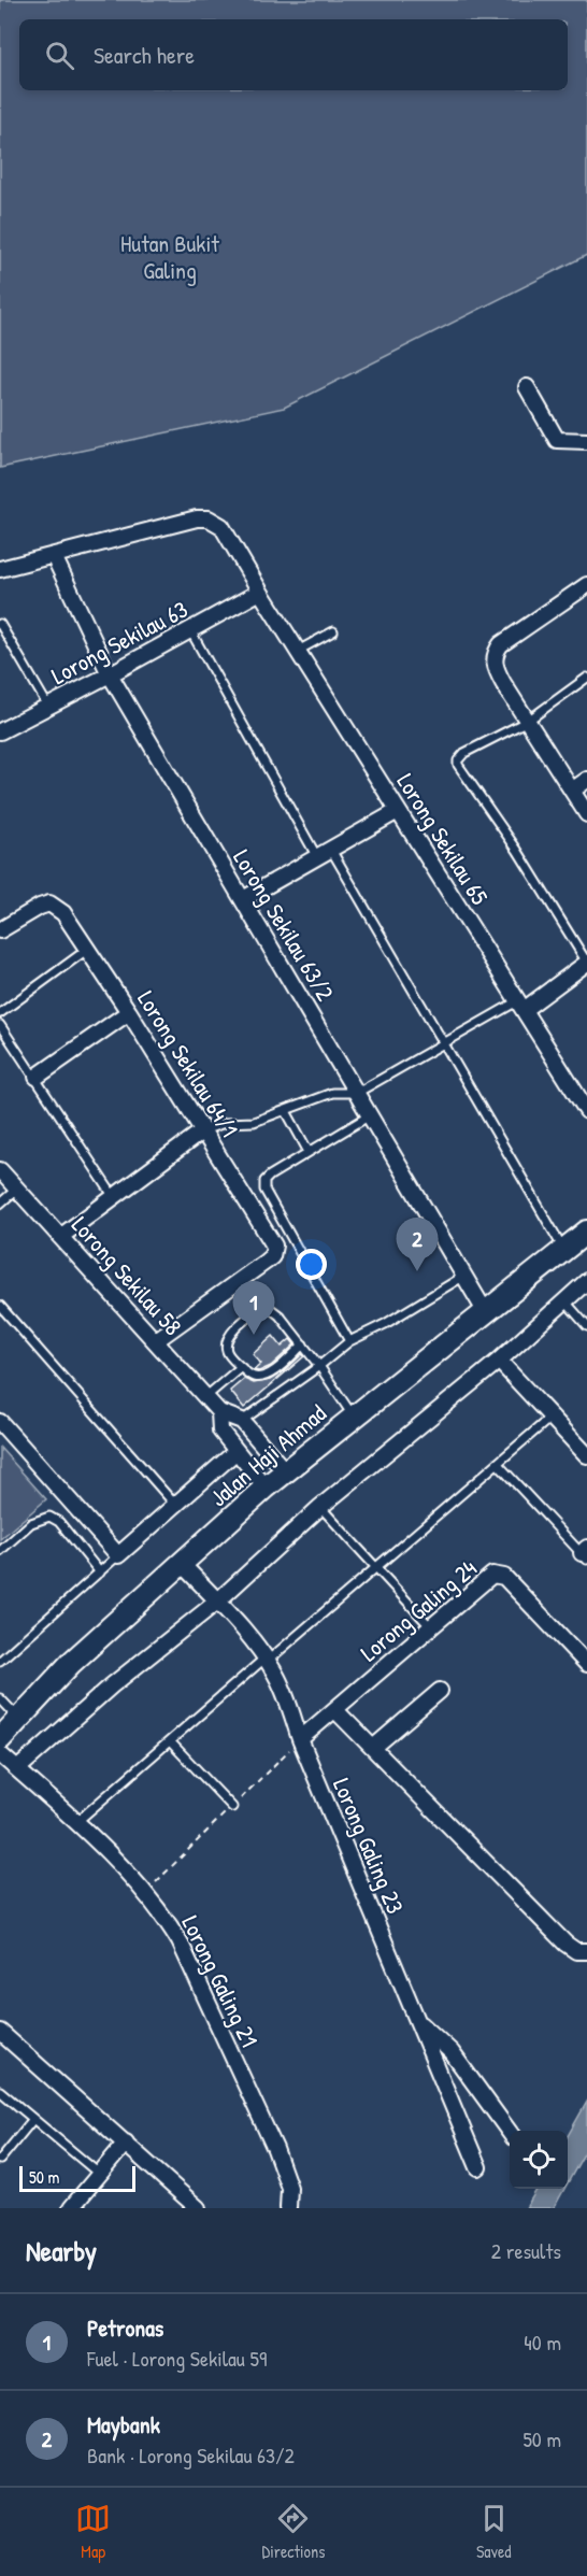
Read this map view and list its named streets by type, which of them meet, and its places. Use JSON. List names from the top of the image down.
{
  "streets": {
    "street": [
      "Lorong Sekilau 63",
      "Lorong Sekilau 65",
      "Lorong Sekilau 63/2",
      "Lorong Sekilau 64/1",
      "Lorong Sekilau 58",
      "Jalan Haji Ahmad",
      "Lorong Galing 24",
      "Lorong Galing 23",
      "Lorong Galing 21"
    ]
  },
  "crossings": [
    ["Lorong Sekilau 63", "Lorong Sekilau 65"],
    ["Lorong Sekilau 63", "Lorong Sekilau 63/2"],
    ["Lorong Sekilau 65", "Lorong Sekilau 63/2"],
    ["Lorong Sekilau 63/2", "Jalan Haji Ahmad"],
    ["Lorong Sekilau 64/1", "Lorong Sekilau 58"],
    ["Lorong Sekilau 58", "Jalan Haji Ahmad"],
    ["Jalan Haji Ahmad", "Lorong Galing 23"],
    ["Lorong Galing 24", "Lorong Galing 23"]
  ],
  "parks": ["Hutan Bukit Galing"],
  "scale_bar": "50 m",
  "page": {
    "search": "Search here",
    "pins": ["2", "1"],
    "scale": "50 m",
    "heading": ["Nearby", "2 results"],
    "list": [
      {
        "mark": "1",
        "name": "Petronas",
        "note": "Fuel · Lorong Sekilau 59",
        "value": "40 m"
      },
      {
        "mark": "2",
        "name": "Maybank",
        "note": "Bank · Lorong Sekilau 63/2",
        "value": "50 m"
      }
    ],
    "nav": ["Map", "Directions", "Saved"]
  }
}
